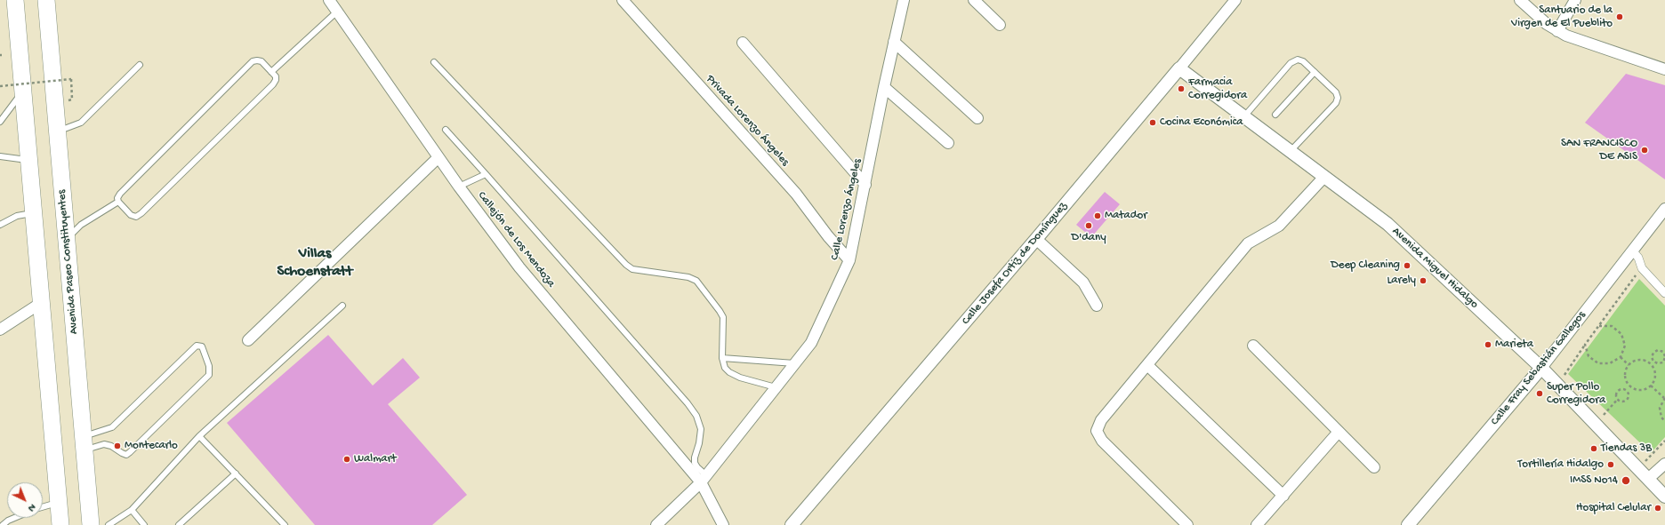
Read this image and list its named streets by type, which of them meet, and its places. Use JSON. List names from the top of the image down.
{
  "streets": {
    "highway": ["Avenida Paseo Constituyentes"],
    "street": [
      "Privada Lorenzo Ángeles",
      "Calle Lorenzo Ángeles",
      "Callejón de Los Mendoza",
      "Calle Josefa Ortiz de Domínguez",
      "Avenida Miguel Hidalgo",
      "Calle Fray Sebastián Gallegos"
    ]
  },
  "crossings": [
    ["Privada Lorenzo Ángeles", "Calle Lorenzo Ángeles"],
    ["Calle Lorenzo Ángeles", "Callejón de Los Mendoza"],
    ["Calle Josefa Ortiz de Domínguez", "Avenida Miguel Hidalgo"],
    ["Avenida Miguel Hidalgo", "Calle Fray Sebastián Gallegos"]
  ],
  "districts": ["Villas Schoenstatt"],
  "places": [
    "Santuario de la Virgen de El Pueblito",
    "Farmacia Corregidora",
    "Cocina Económica",
    "SAN FRANCISCO DE ASIS",
    "Matador",
    "D'dany",
    "Deep Cleaning",
    "Larely",
    "Marieta",
    "Super Pollo Corregidora",
    "Montecarlo",
    "Tiendas 3B",
    "Walmart",
    "Tortillería Hidalgo",
    "IMSS No14",
    "Hospital Celular"
  ],
  "north": "bottom right"
}
